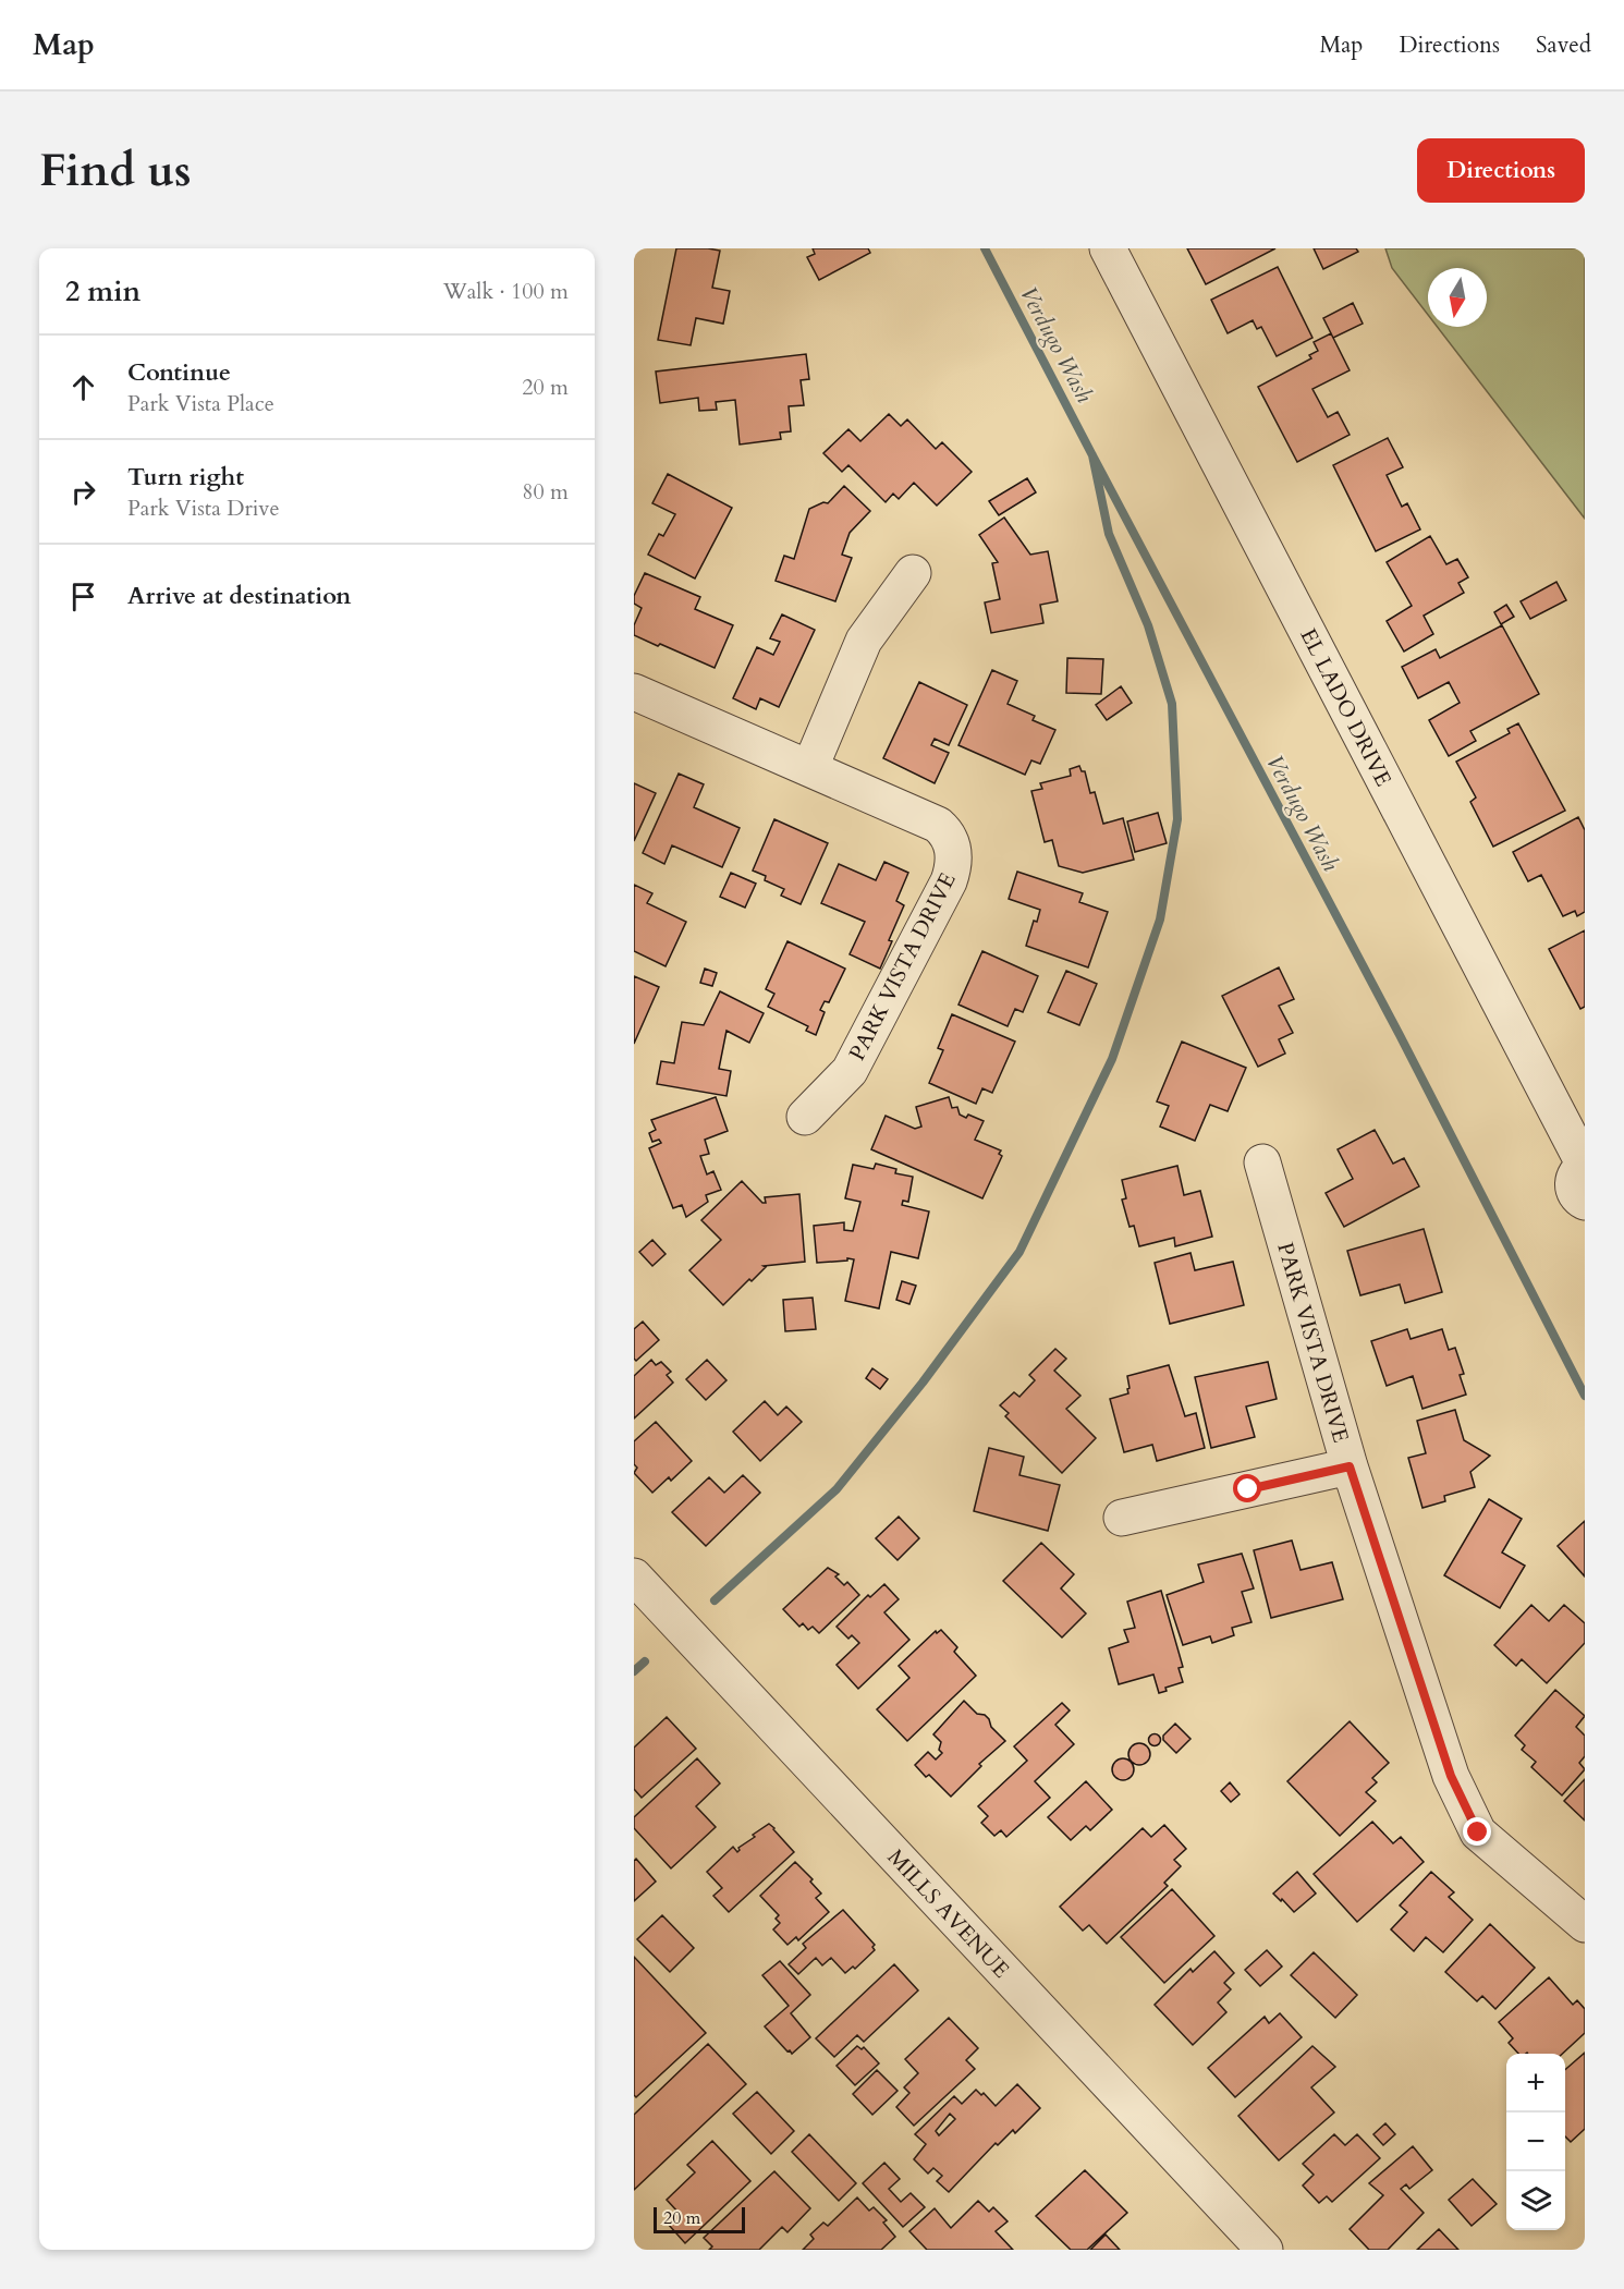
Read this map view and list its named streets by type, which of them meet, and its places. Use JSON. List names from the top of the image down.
{
  "streets": {
    "street": ["EL LADO DRIVE", "PARK VISTA DRIVE", "MILLS AVENUE"]
  },
  "water": ["Verdugo Wash"],
  "scale_bar": "20 m",
  "north": "bottom",
  "page": {
    "header": "Map",
    "nav": ["Map", "Directions", "Saved"],
    "buttons": "Directions",
    "title": "Find us",
    "heading": ["2 min", "Walk · 100 m"],
    "list": [
      ["Continue", "Park Vista Place", "20 m"],
      ["Turn right", "Park Vista Drive", "80 m"],
      "Arrive at destination"
    ],
    "map_buttons": ["+", "−"],
    "scale": "20 m"
  }
}
